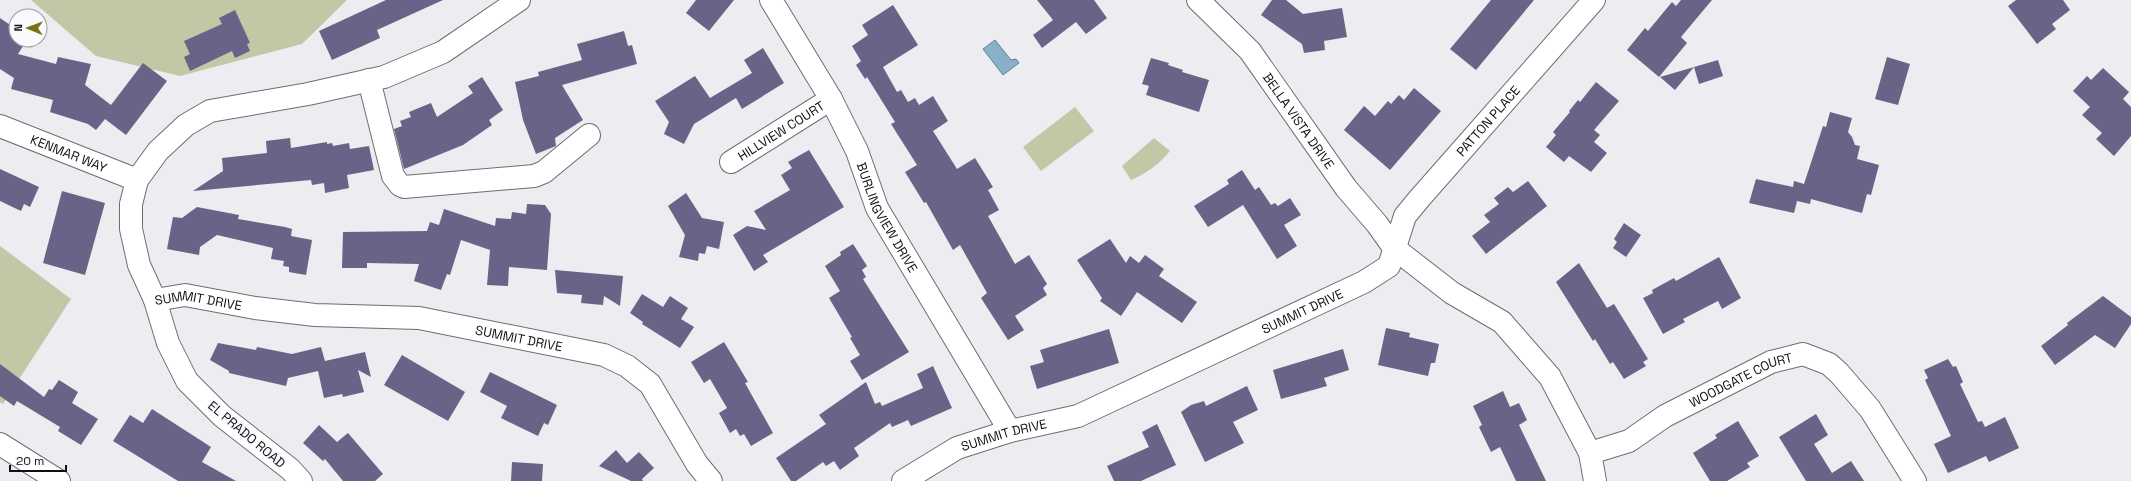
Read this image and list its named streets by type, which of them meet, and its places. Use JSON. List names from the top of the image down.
{
  "streets": {
    "street": [
      "PATTON PLACE",
      "BELLA VISTA DRIVE",
      "HILLVIEW COURT",
      "KENMAR WAY",
      "BURLINGVIEW DRIVE",
      "SUMMIT DRIVE",
      "WOODGATE COURT",
      "EL PRADO ROAD"
    ]
  },
  "crossings": [
    ["PATTON PLACE", "BELLA VISTA DRIVE"],
    ["PATTON PLACE", "SUMMIT DRIVE"],
    ["BELLA VISTA DRIVE", "SUMMIT DRIVE"],
    ["HILLVIEW COURT", "BURLINGVIEW DRIVE"],
    ["KENMAR WAY", "SUMMIT DRIVE"],
    ["BURLINGVIEW DRIVE", "SUMMIT DRIVE"],
    ["SUMMIT DRIVE", "EL PRADO ROAD"]
  ],
  "scale_bar": "20 m",
  "north": "left"
}
